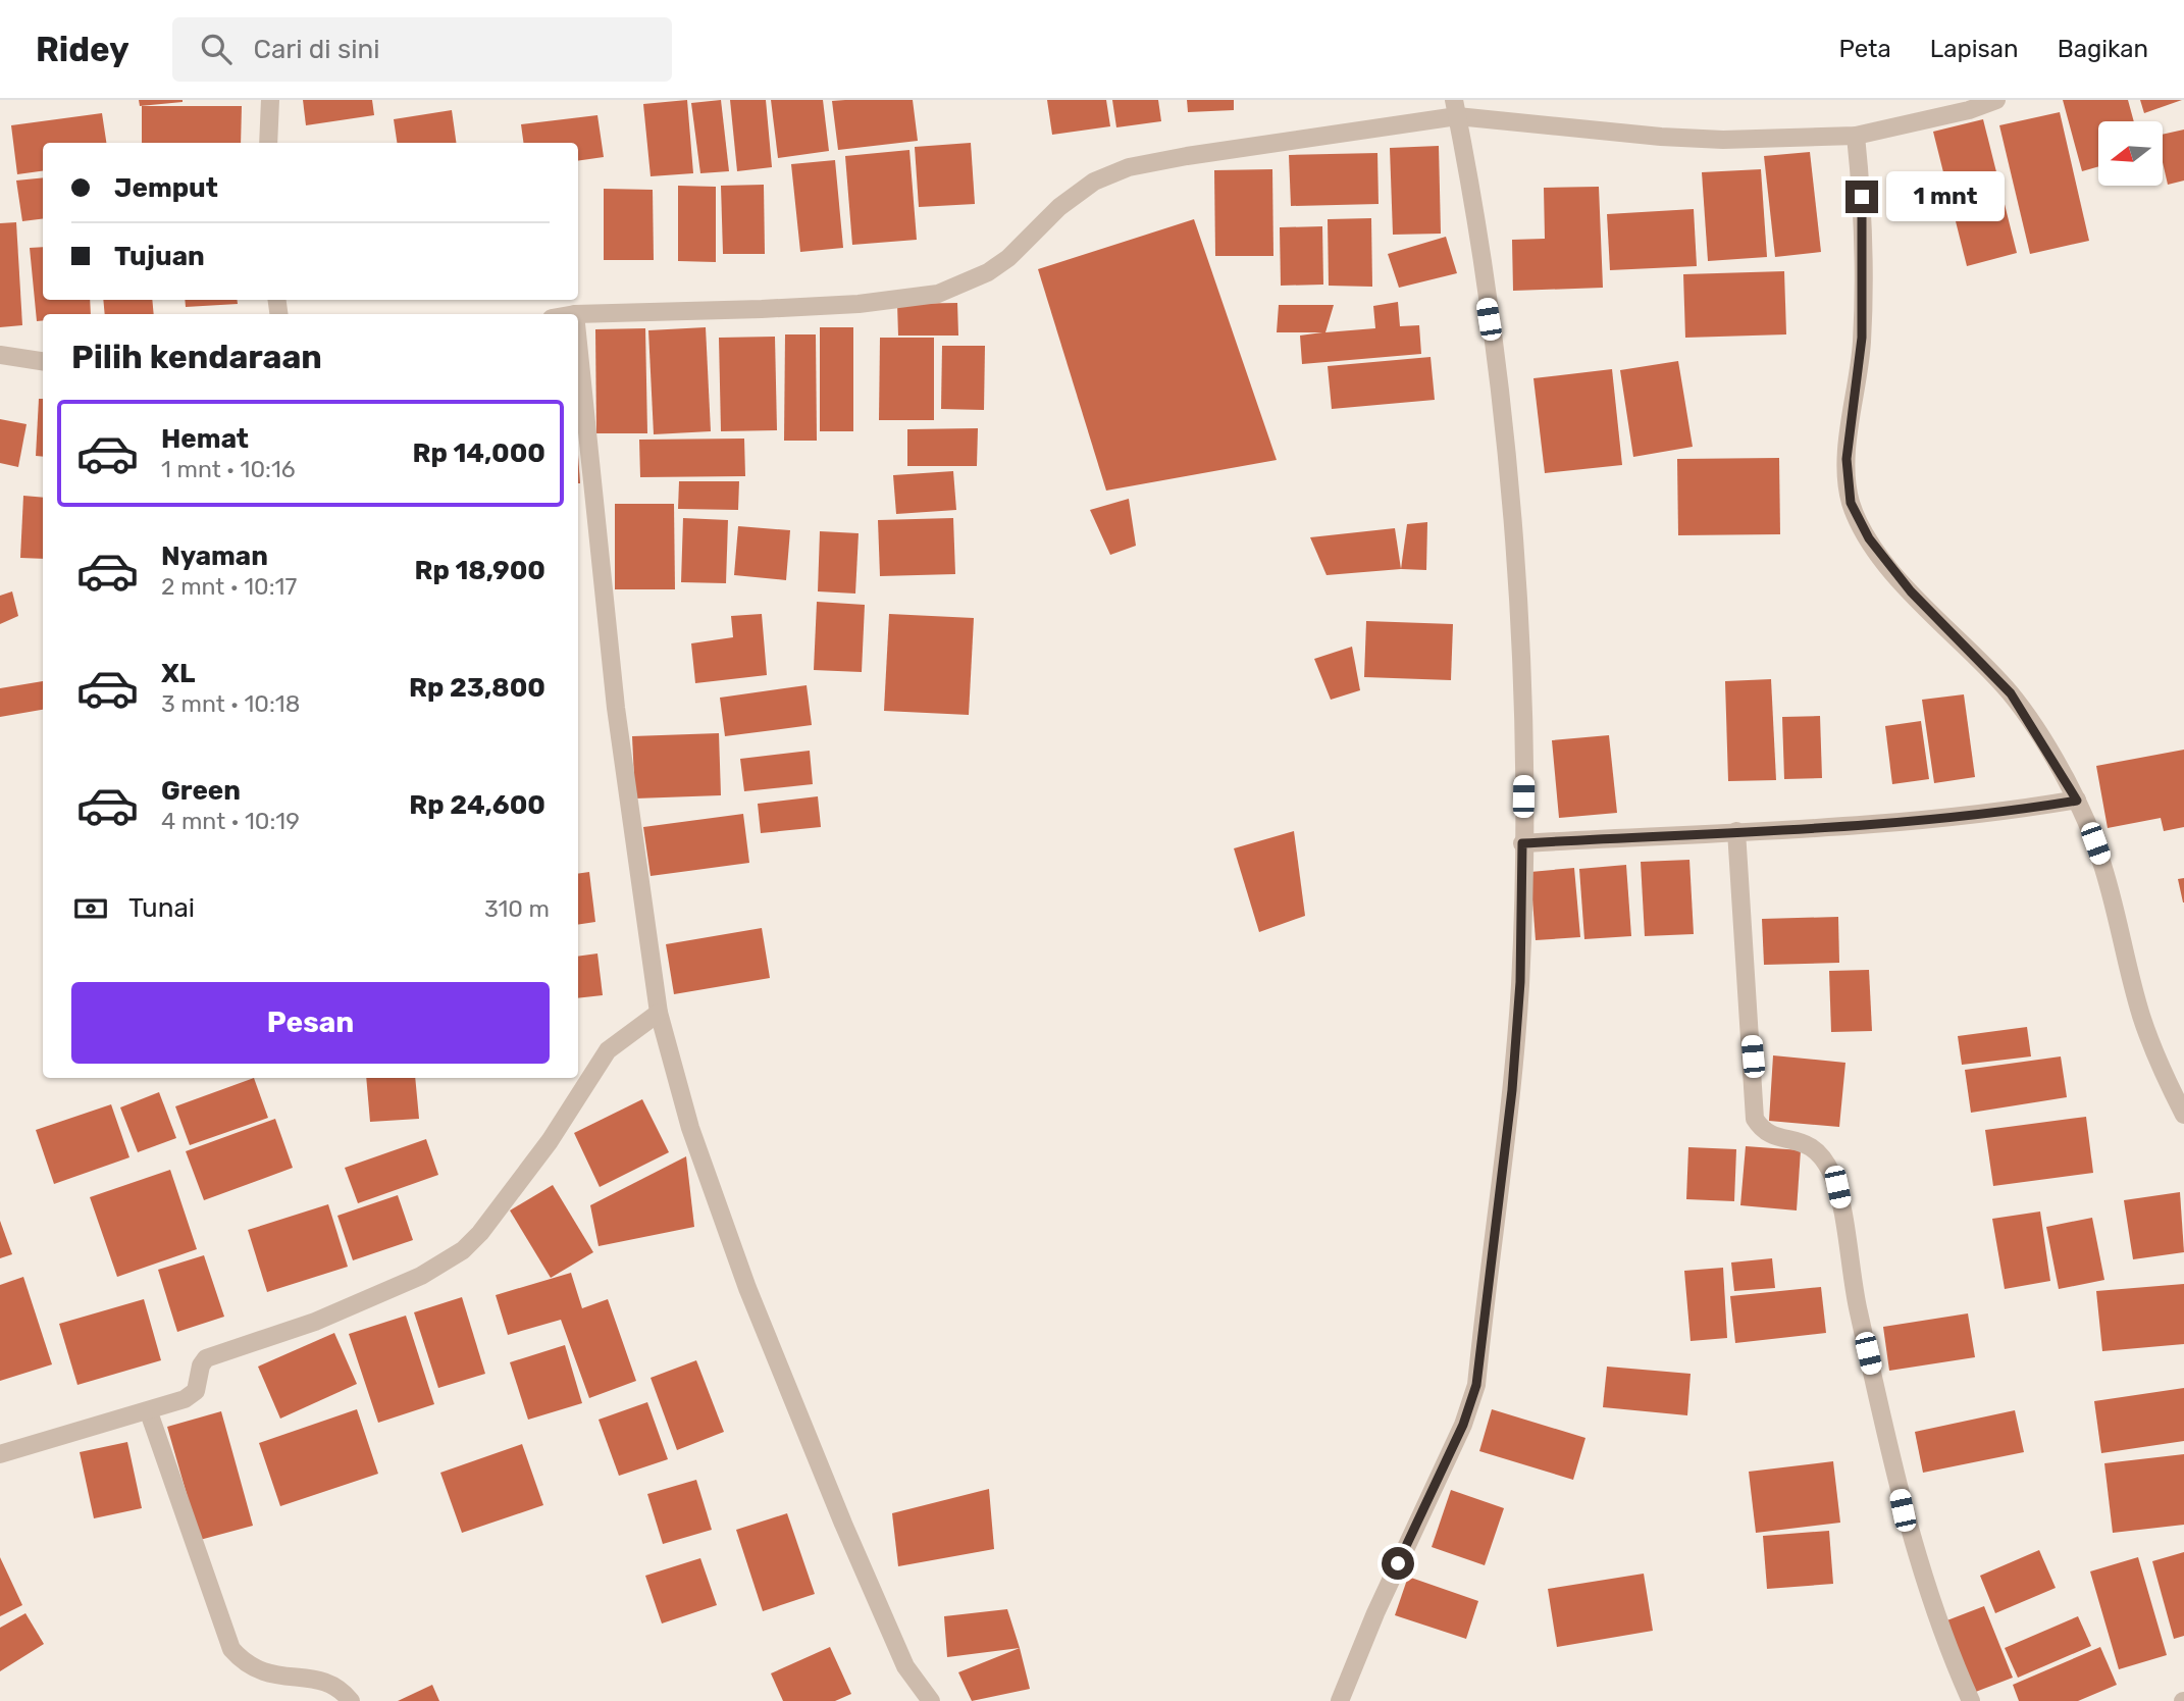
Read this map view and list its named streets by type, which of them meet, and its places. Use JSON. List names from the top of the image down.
{
  "north": "left",
  "page": {
    "header": "Ridey",
    "search": "Cari di sini",
    "nav": ["Peta", "Lapisan", "Bagikan"],
    "banner": ["Jemput", "Tujuan"],
    "bubble": "1 mnt",
    "heading": "Pilih kendaraan",
    "list": [
      {
        "name": "Hemat",
        "note": "1 mnt · 10:16",
        "value": "Rp 14,000"
      },
      {
        "name": "Nyaman",
        "note": "2 mnt · 10:17",
        "value": "Rp 18,900"
      },
      {
        "name": "XL",
        "note": "3 mnt · 10:18",
        "value": "Rp 23,800"
      },
      {
        "name": "Green",
        "note": "4 mnt · 10:19",
        "value": "Rp 24,600"
      }
    ],
    "pay": ["Tunai", "310 m"],
    "buttons": "Pesan"
  }
}
